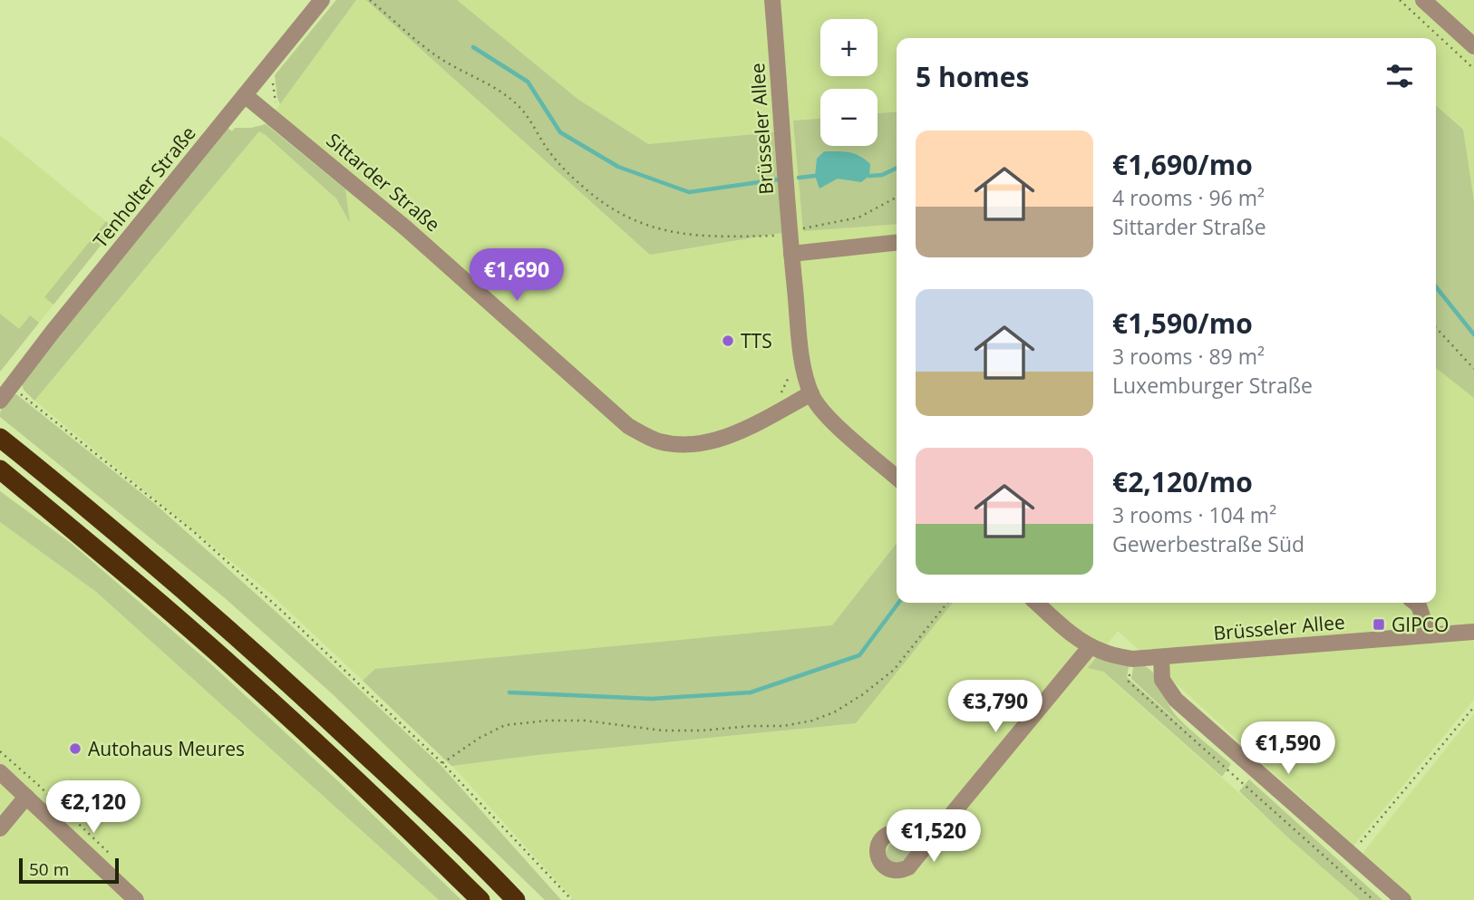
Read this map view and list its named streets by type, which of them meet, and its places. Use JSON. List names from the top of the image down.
{
  "streets": {
    "street": ["Brüsseler Allee", "Sittarder Straße", "Tenholter Straße"]
  },
  "crossings": [
    ["Brüsseler Allee", "Sittarder Straße"],
    ["Sittarder Straße", "Tenholter Straße"]
  ],
  "places": {
    "other": ["TTS", "Autohaus Meures"],
    "transit": ["GIPCO"]
  },
  "scale_bar": "50 m",
  "page": {
    "map_buttons": ["+", "−"],
    "heading": "5 homes",
    "list": [
      {
        "name": "€1,690/mo",
        "note": "4 rooms · 96 m² · Sittarder Straße"
      },
      {
        "name": "€1,590/mo",
        "note": "3 rooms · 89 m² · Luxemburger Straße"
      },
      {
        "name": "€2,120/mo",
        "note": "3 rooms · 104 m² · Gewerbestraße Süd"
      }
    ],
    "price": [
      "€1,690",
      "€3,790",
      "€1,590",
      "€2,120",
      "€1,520"
    ],
    "scale": "50 m"
  }
}
